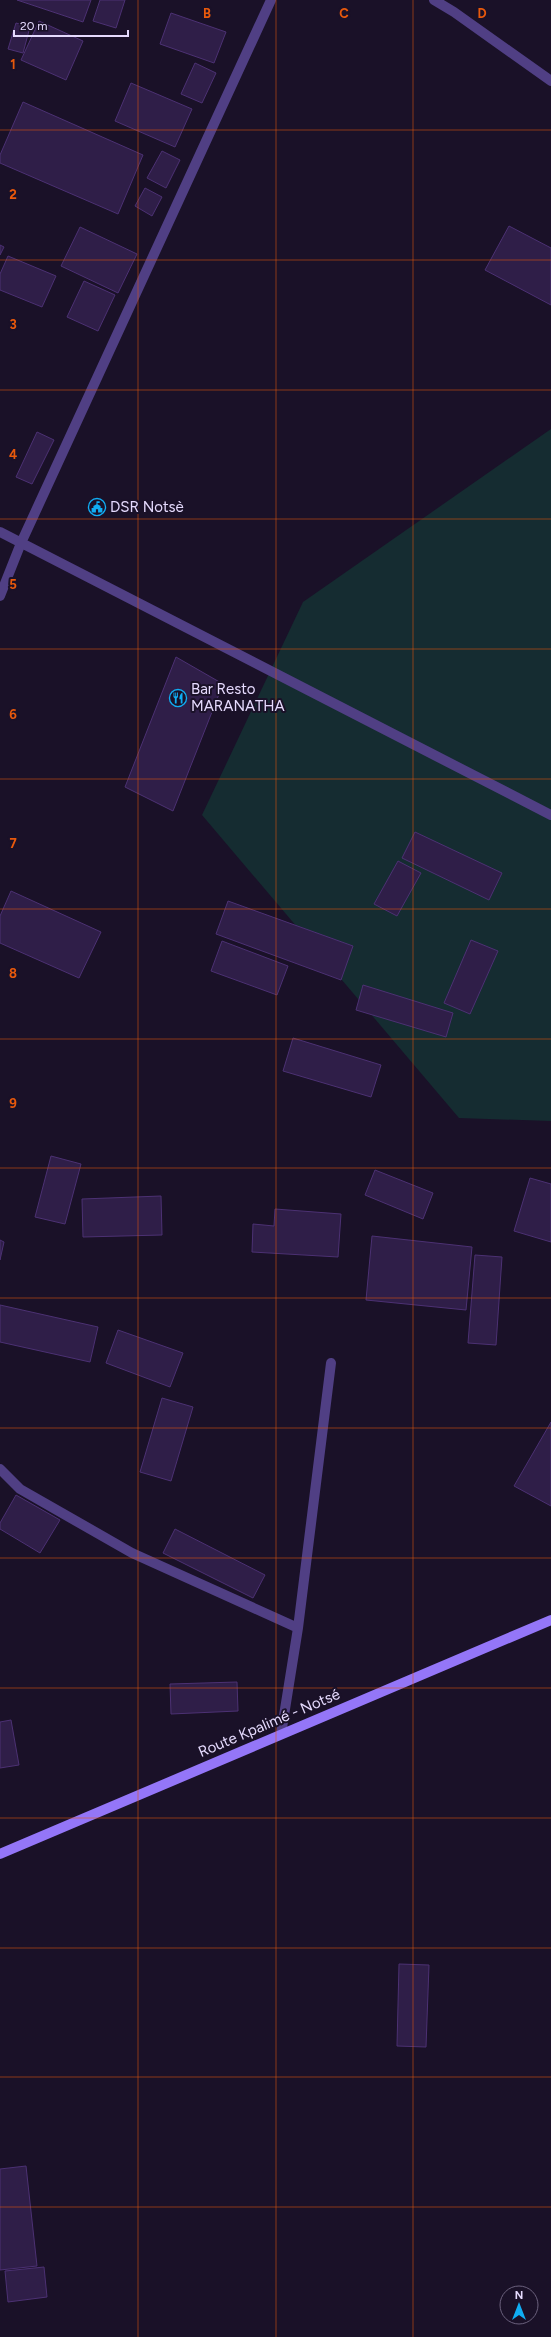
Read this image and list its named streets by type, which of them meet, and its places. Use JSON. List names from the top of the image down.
{
  "streets": {
    "main road": ["Route Kpalimé - Notsé"]
  },
  "places": {
    "public building": ["DSR Notsè"],
    "restaurant": ["Bar Resto MARANATHA"]
  },
  "scale_bar": "20 m",
  "north": "top",
  "grid": {
    "columns": ["B", "C", "D"],
    "rows": [
      "1",
      "2",
      "3",
      "4",
      "5",
      "6",
      "7",
      "8",
      "9"
    ]
  }
}
